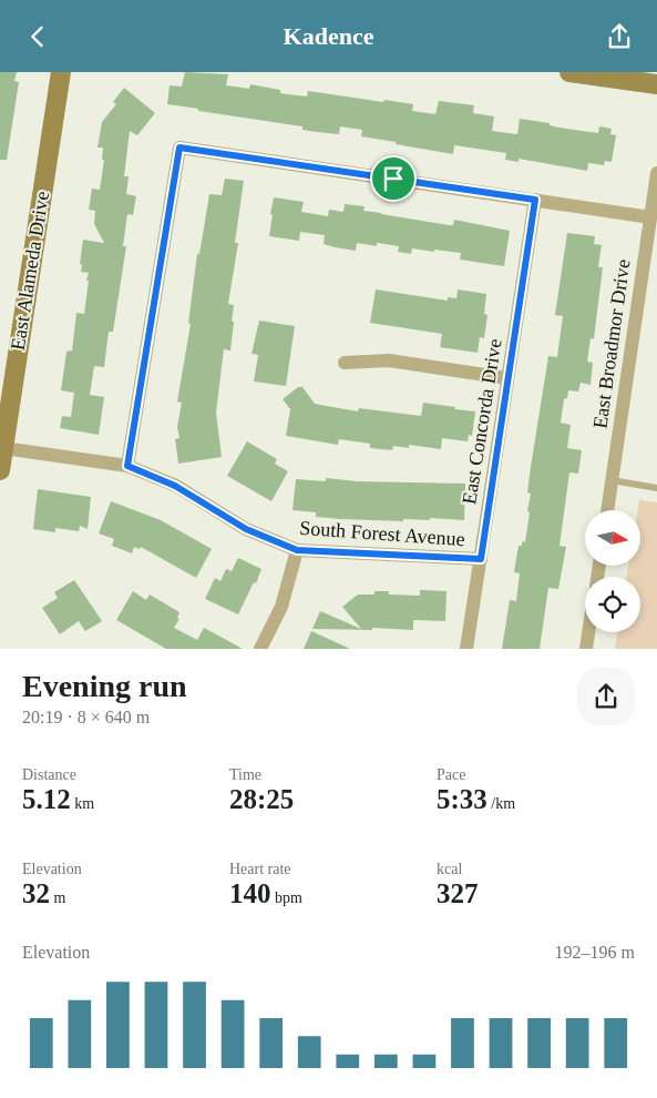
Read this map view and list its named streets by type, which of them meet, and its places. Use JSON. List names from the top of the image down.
{
  "streets": {
    "street": [
      "East Alameda Drive",
      "East Broadmor Drive",
      "East Concorda Drive",
      "South Forest Avenue"
    ]
  },
  "crossings": [
    ["East Alameda Drive", "South Forest Avenue"],
    ["East Concorda Drive", "South Forest Avenue"]
  ],
  "north": "right",
  "page": {
    "header": "Kadence",
    "heading": ["Evening run", "20:19 · 8 × 640 m"],
    "stats": [
      ["Distance", "5.12 km"],
      ["Time", "28:25"],
      ["Pace", "5:33 /km"],
      ["Elevation", "32 m"],
      ["Heart rate", "140 bpm"],
      ["kcal", "327"]
    ],
    "chart": ["Elevation", "192–196 m"]
  }
}
